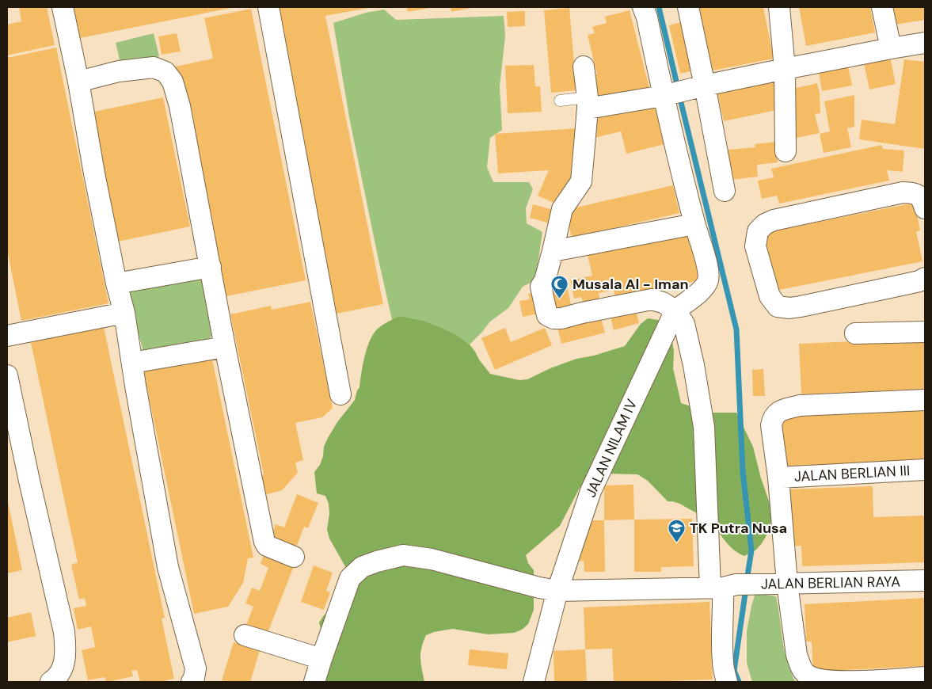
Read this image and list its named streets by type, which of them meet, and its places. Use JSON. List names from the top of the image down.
{
  "streets": {
    "street": ["JALAN NILAM IV", "JALAN BERLIAN III", "JALAN BERLIAN RAYA"]
  },
  "crossings": [
    ["JALAN NILAM IV", "JALAN BERLIAN RAYA"]
  ],
  "places": {
    "mosque": ["Musala Al - Iman"],
    "school or university": ["TK Putra Nusa"]
  }
}
